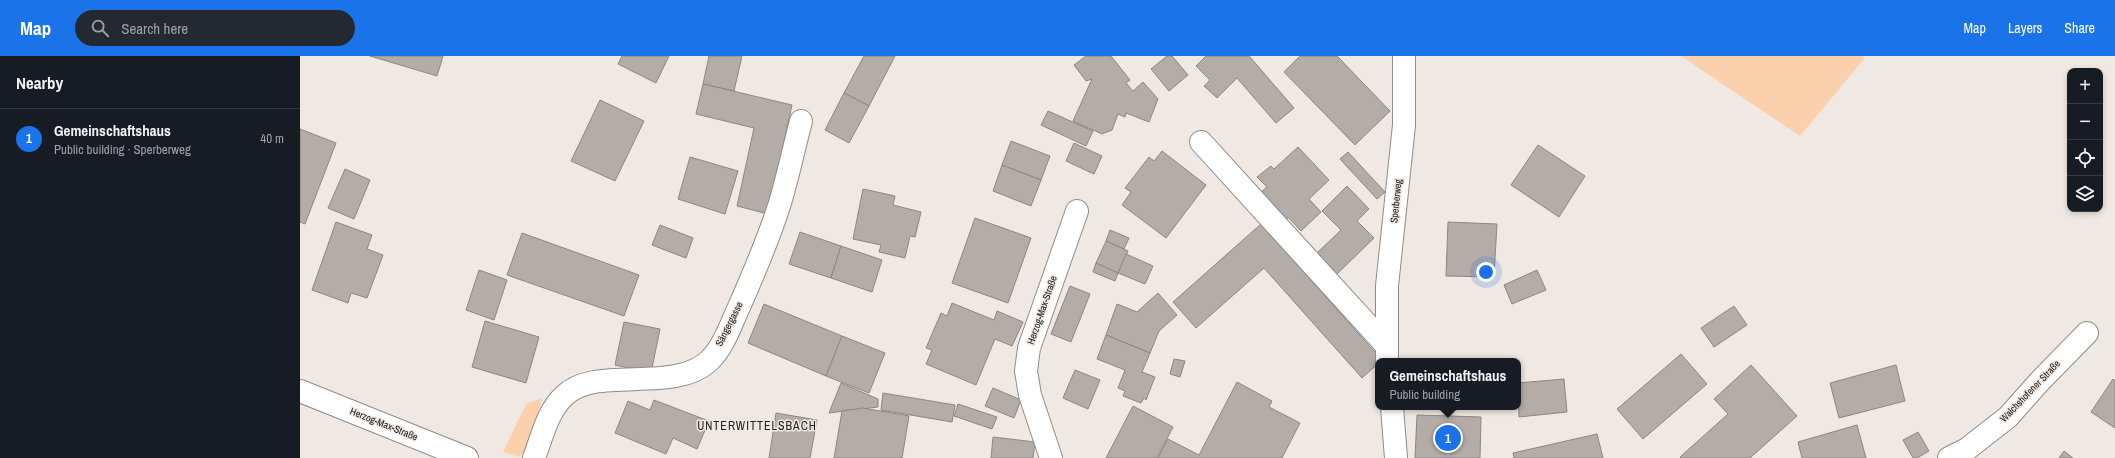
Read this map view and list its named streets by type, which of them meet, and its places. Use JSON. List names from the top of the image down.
{
  "streets": {
    "street": [
      "Sperberweg",
      "Herzog-Max-Straße",
      "Sängergasse",
      "Walchshofener Straße"
    ]
  },
  "districts": ["UNTERWITTELSBACH"],
  "page": {
    "header": "Map",
    "search": "Search here",
    "nav": ["Map", "Layers", "Share"],
    "heading": "Nearby",
    "map_buttons": ["+", "−"],
    "list": [
      {
        "mark": "1",
        "name": "Gemeinschaftshaus",
        "note": "Public building · Sperberweg",
        "value": "40 m"
      }
    ],
    "popup": ["Gemeinschaftshaus", "Public building"],
    "pins": "1"
  }
}
